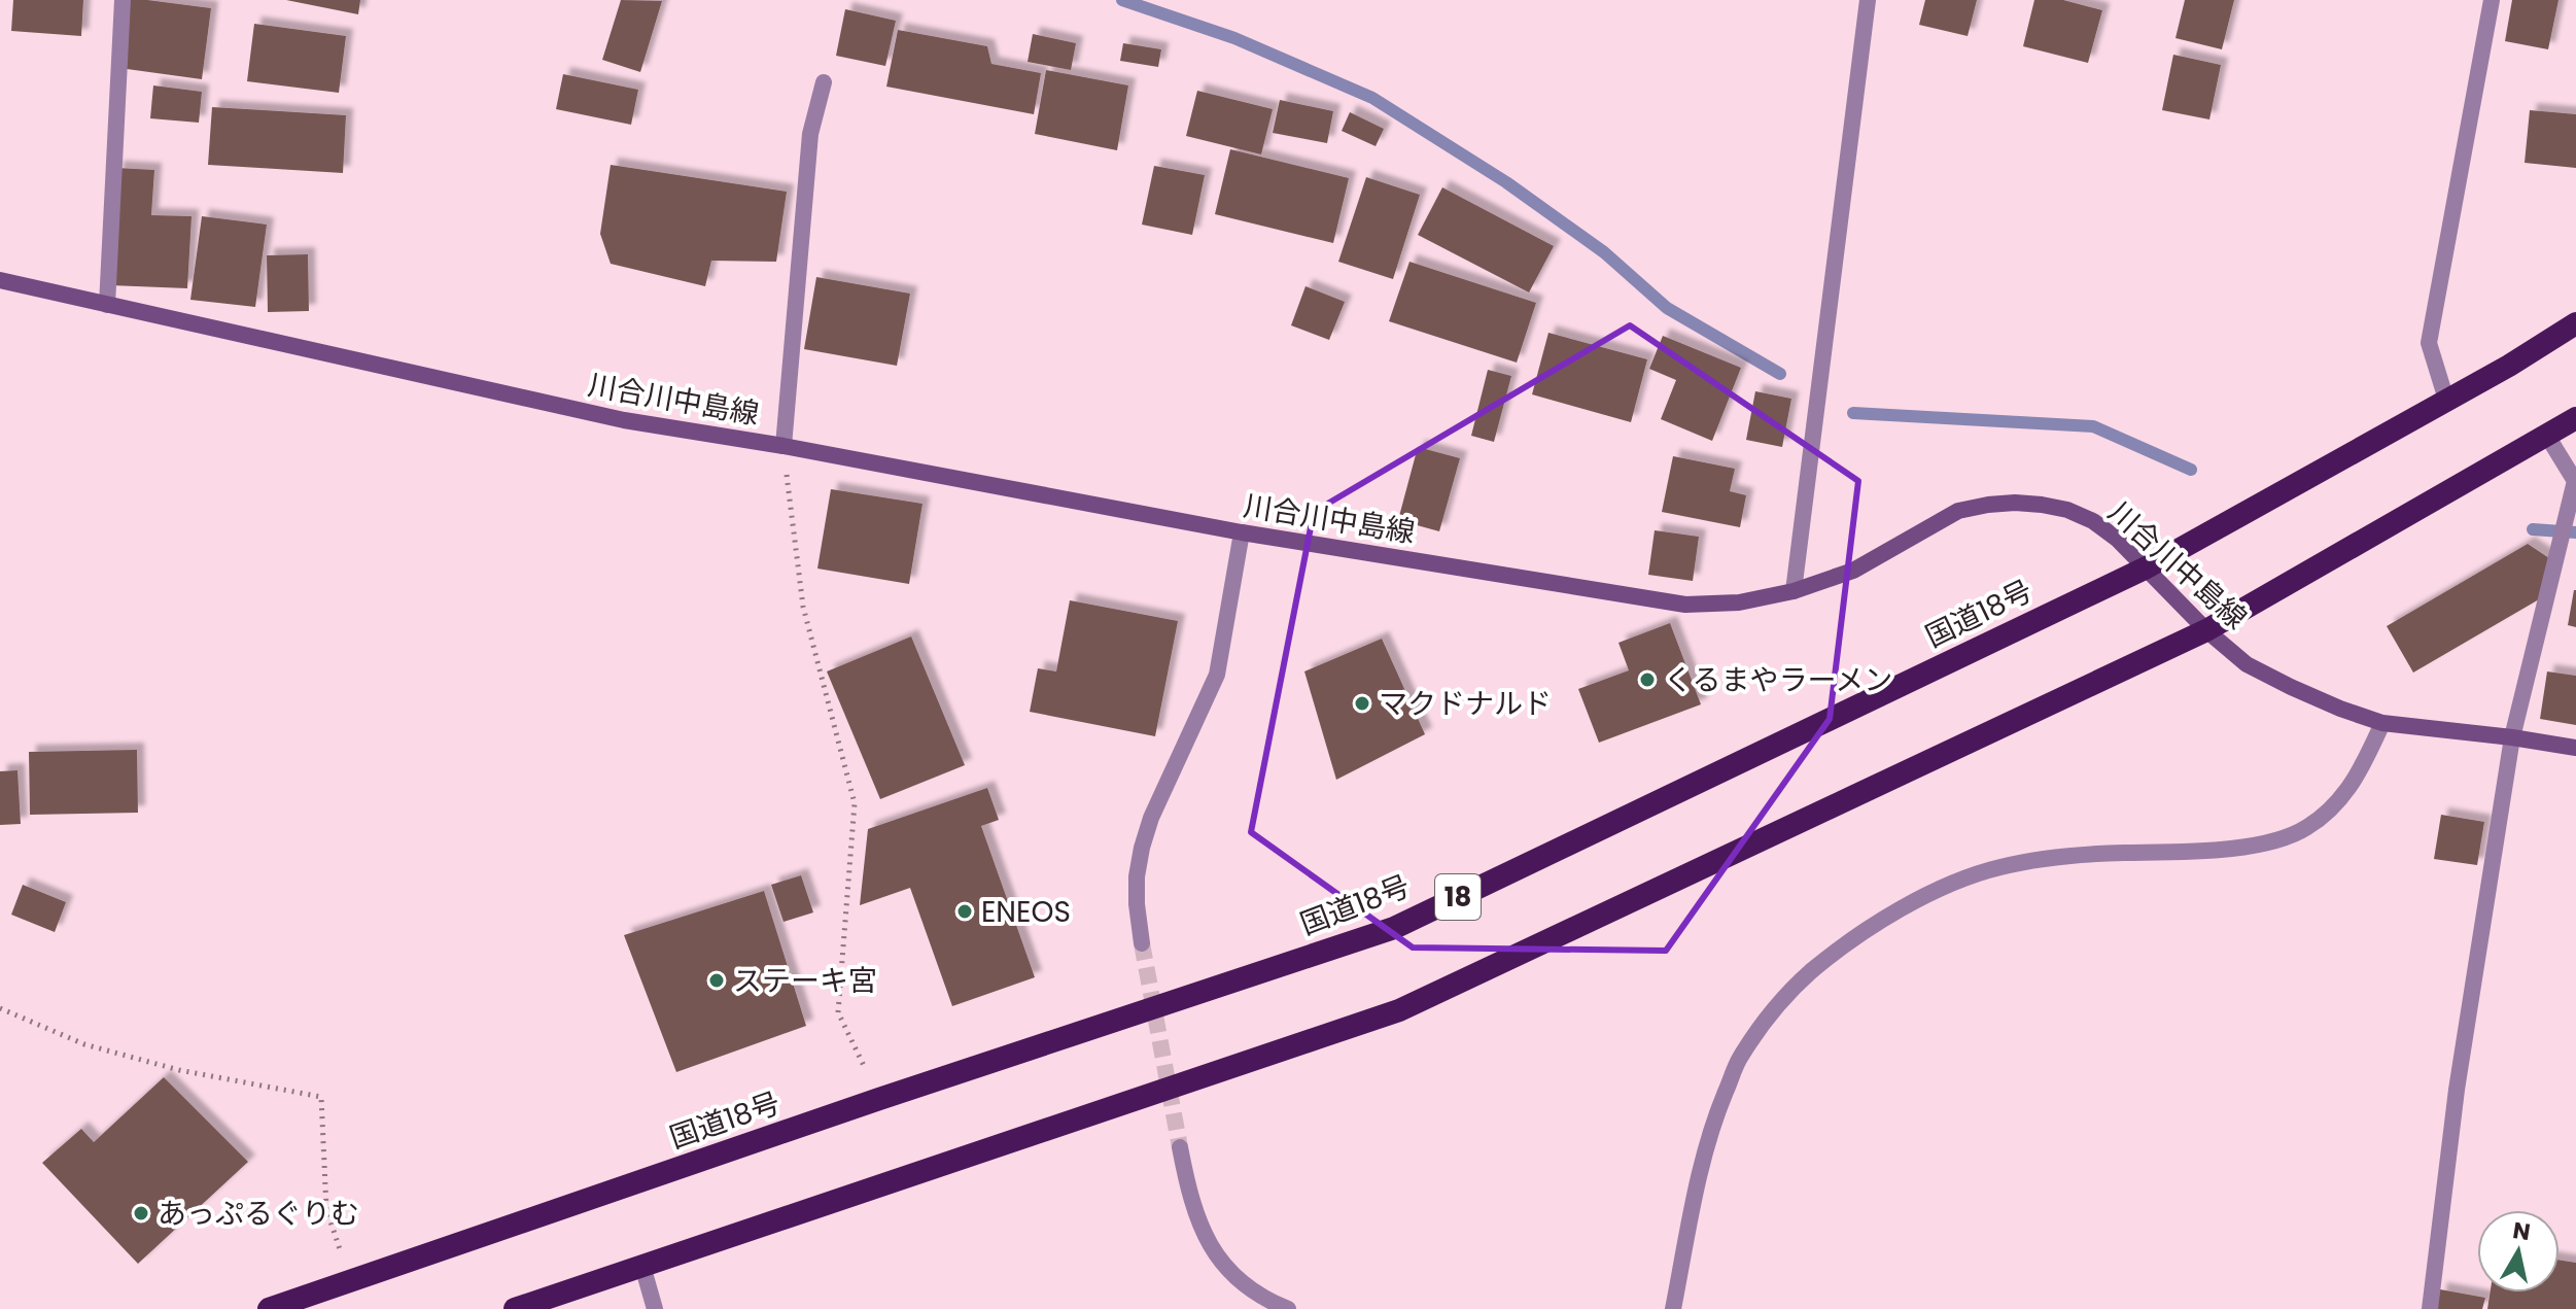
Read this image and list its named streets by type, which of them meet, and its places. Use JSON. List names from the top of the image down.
{
  "streets": {
    "highway": ["国道18号", "18"],
    "main road": ["川合川中島線"]
  },
  "crossings": [
    ["川合川中島線", "国道18号"]
  ],
  "places": [
    "くるまやラーメン",
    "マクドナルド",
    "ENEOS",
    "ステーキ宮",
    "あっぷるぐりむ"
  ],
  "north": "top"
}
